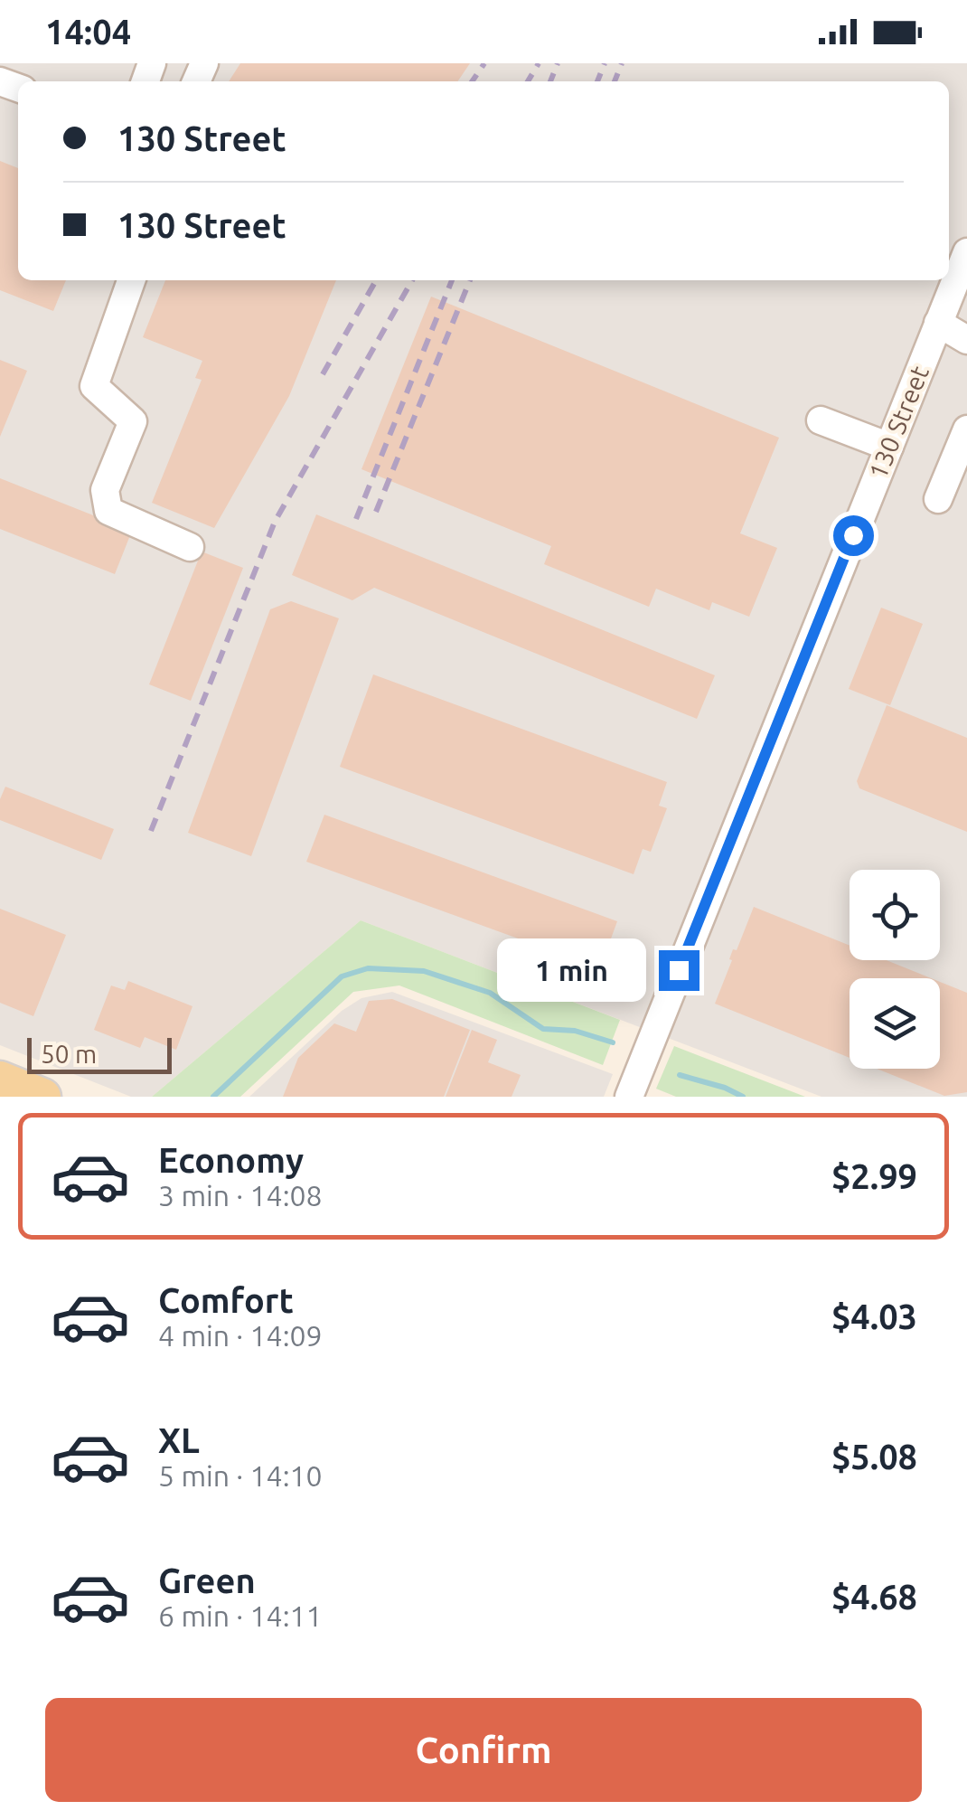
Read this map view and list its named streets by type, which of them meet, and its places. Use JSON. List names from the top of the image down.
{
  "streets": {
    "street": ["130 Street"]
  },
  "scale_bar": "50 m",
  "page": {
    "status": "14:04",
    "banner": ["130 Street", "130 Street"],
    "bubble": "1 min",
    "scale": "50 m",
    "list": [
      {
        "name": "Economy",
        "note": "3 min · 14:08",
        "value": "$2.99"
      },
      {
        "name": "Comfort",
        "note": "4 min · 14:09",
        "value": "$4.03"
      },
      {
        "name": "XL",
        "note": "5 min · 14:10",
        "value": "$5.08"
      },
      {
        "name": "Green",
        "note": "6 min · 14:11",
        "value": "$4.68"
      }
    ],
    "buttons": "Confirm"
  }
}
